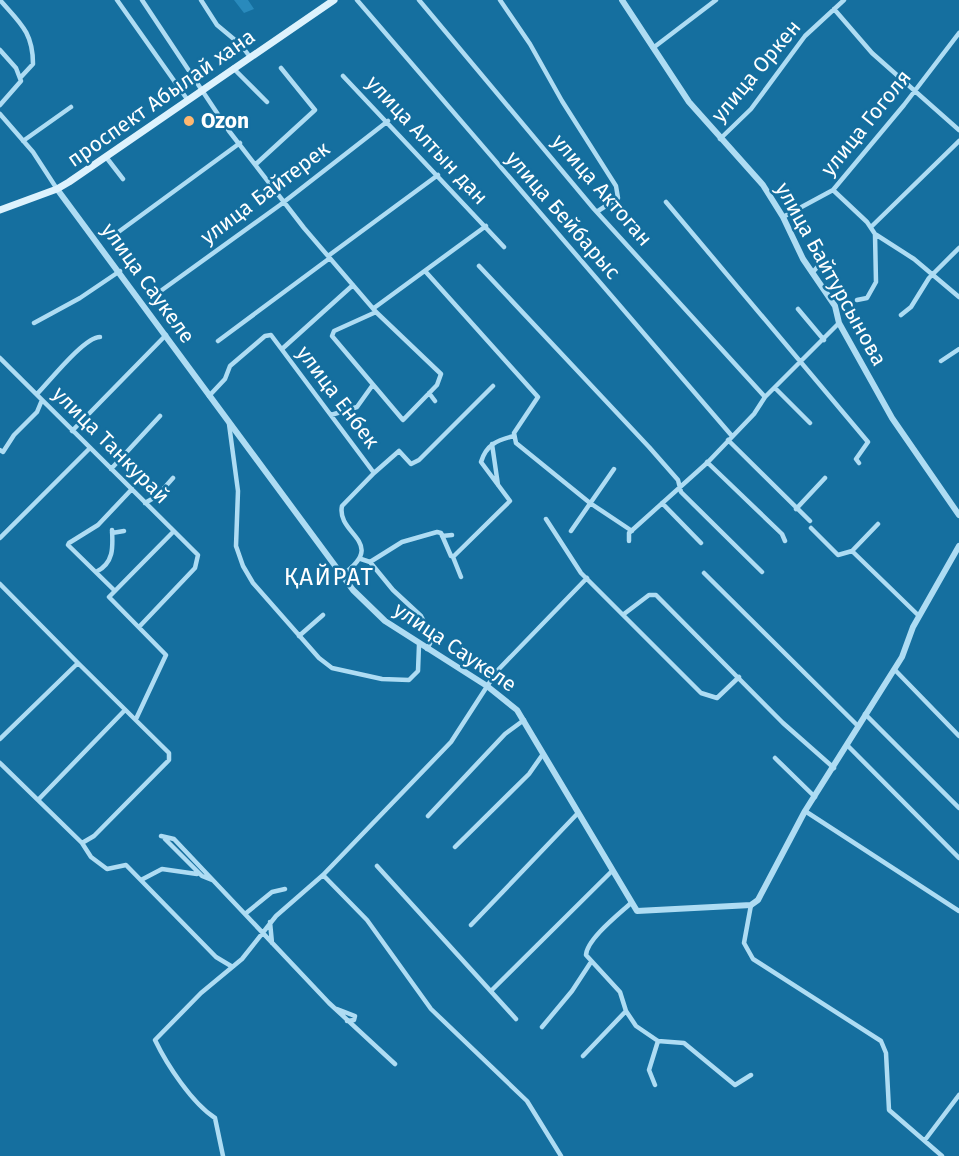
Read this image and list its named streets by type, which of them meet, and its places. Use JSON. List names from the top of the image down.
{
  "streets": {
    "main road": ["проспект Абылай хана"],
    "street": [
      "улица Оркен",
      "улица Гоголя",
      "улица Алтын дан",
      "улица Актоган",
      "улица Байтерек",
      "улица Бейбарыс",
      "улица Байтурсынова",
      "улица Саукеле",
      "улица Енбек",
      "улица Танкурай"
    ]
  },
  "crossings": [
    ["улица Оркен", "улица Байтурсынова"],
    ["проспект Абылай хана", "улица Саукеле"],
    ["улица Гоголя", "улица Байтурсынова"],
    ["улица Алтын дан", "улица Байтерек"]
  ],
  "districts": ["ҚАЙРАТ"],
  "places": ["Ozon"]
}
